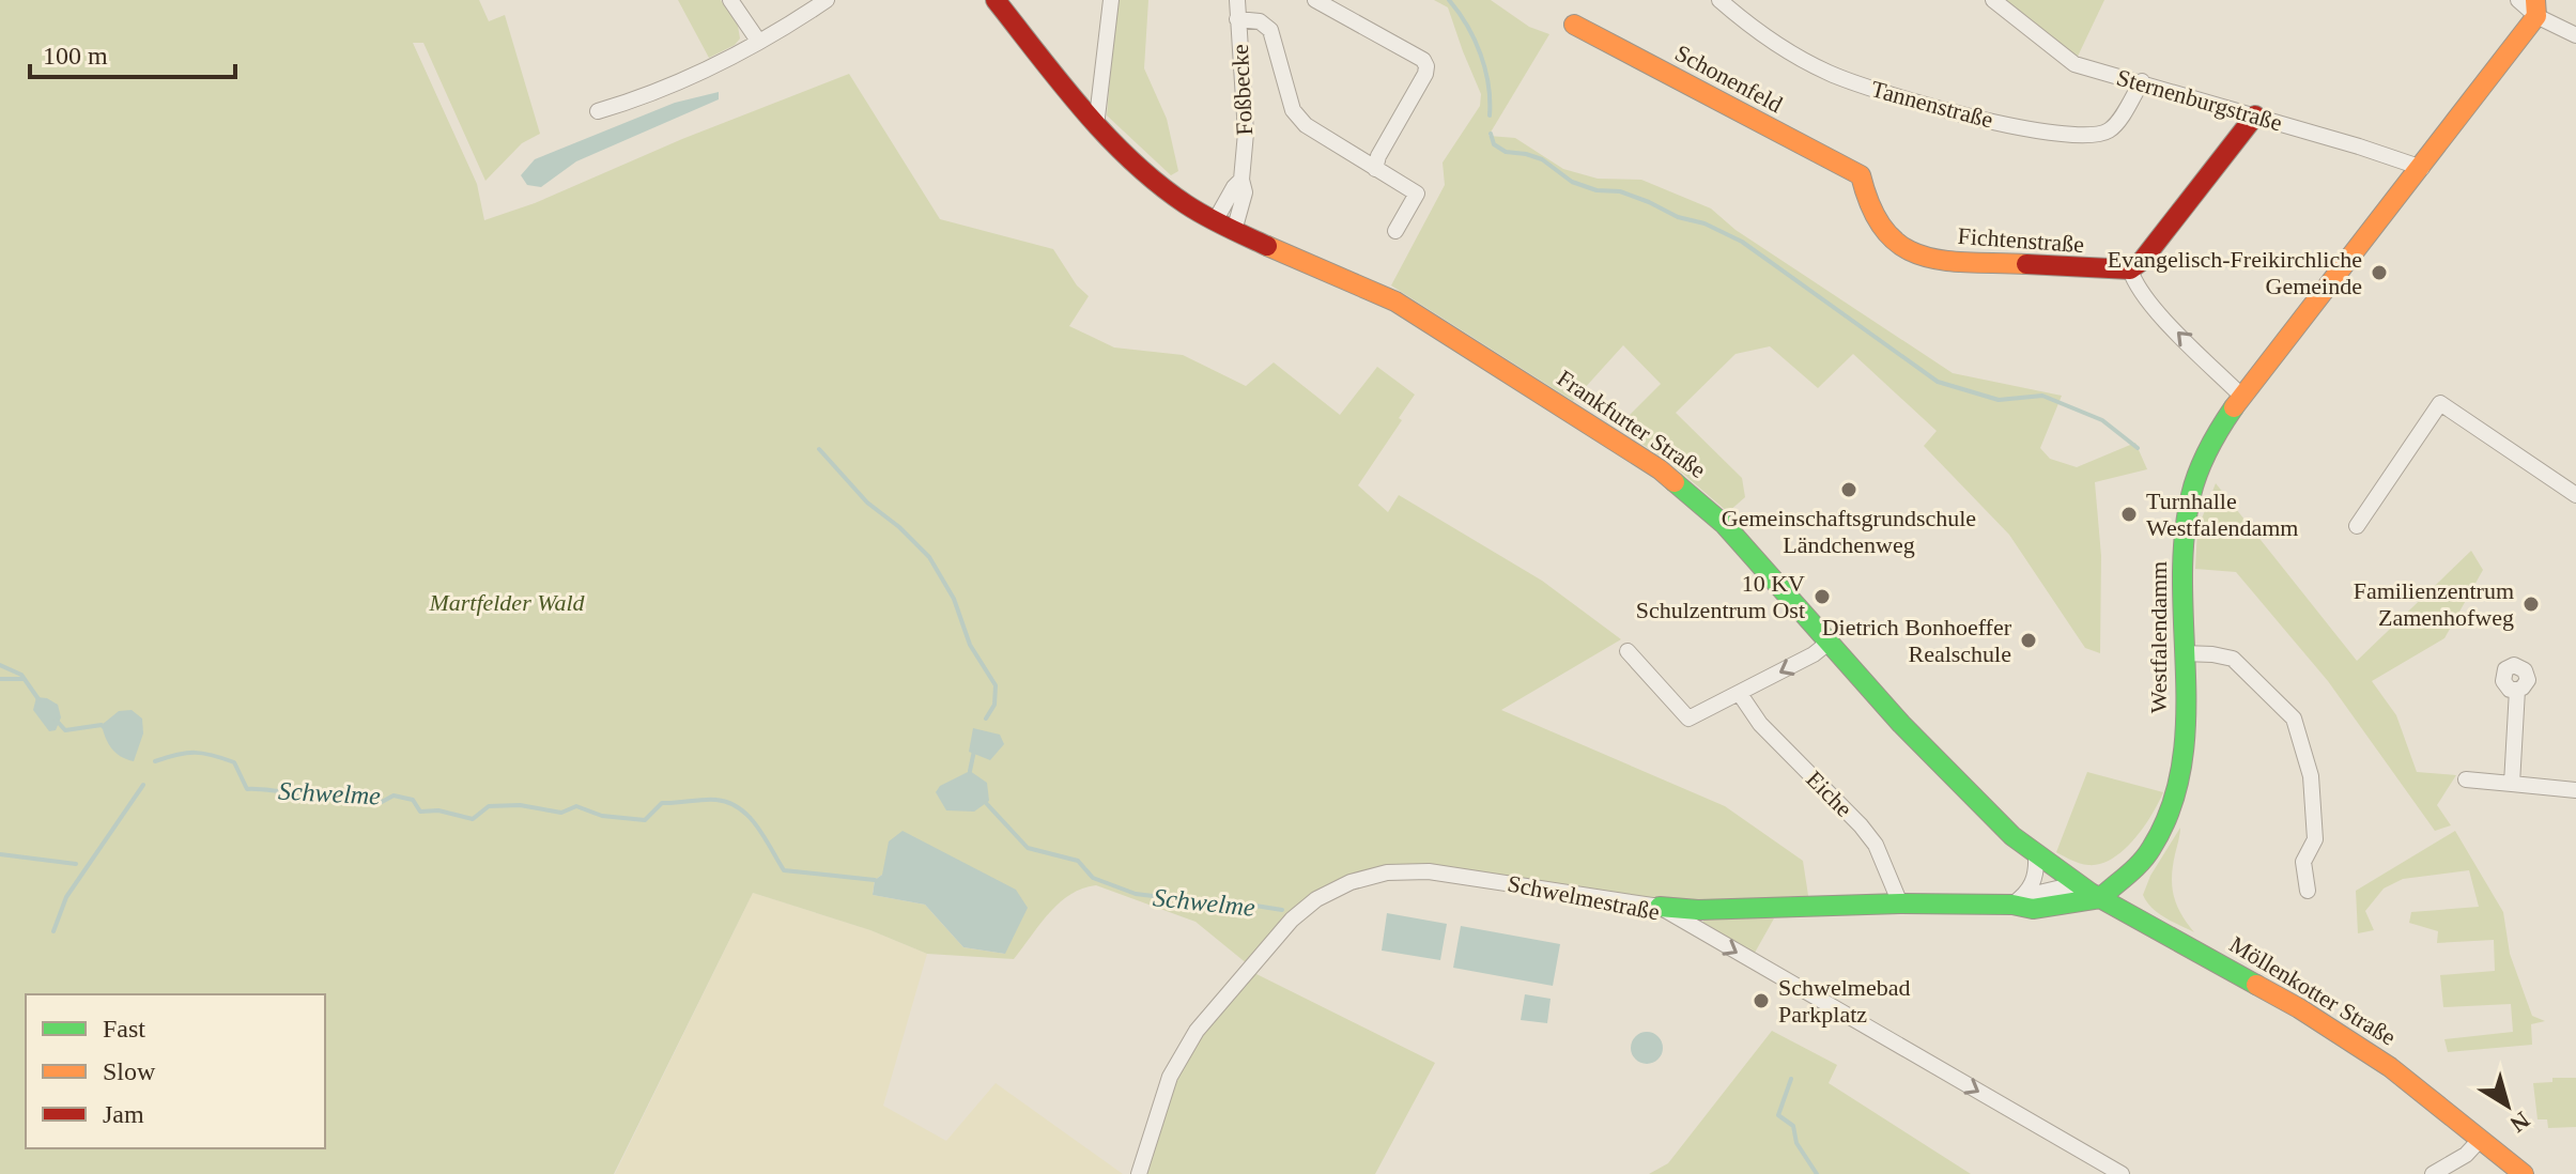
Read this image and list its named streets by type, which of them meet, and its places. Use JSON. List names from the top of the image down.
{
  "streets": {
    "street": [
      "Schonenfeld",
      "Foßbecke",
      "Sternenburgstraße",
      "Tannenstraße",
      "Fichtenstraße",
      "Frankfurter Straße",
      "Westfalendamm",
      "Eiche",
      "Schwelmestraße",
      "Möllenkotter Straße"
    ]
  },
  "crossings": [
    ["Schonenfeld", "Fichtenstraße"],
    ["Foßbecke", "Frankfurter Straße"],
    ["Sternenburgstraße", "Tannenstraße"],
    ["Sternenburgstraße", "Westfalendamm"],
    ["Frankfurter Straße", "Westfalendamm"],
    ["Frankfurter Straße", "Möllenkotter Straße"],
    ["Westfalendamm", "Möllenkotter Straße"]
  ],
  "one_way": ["Schwelmestraße"],
  "water": ["Schwelme"],
  "parks": ["Martfelder Wald"],
  "places": [
    "Evangelisch-Freikirchliche Gemeinde",
    "Gemeinschaftsgrundschule Ländchenweg",
    "Turnhalle Westfalendamm",
    "10 KV Schulzentrum Ost",
    "Familienzentrum Zamenhofweg",
    "Dietrich Bonhoeffer Realschule",
    "Schwelmebad Parkplatz"
  ],
  "legend": ["Fast", "Slow", "Jam"],
  "scale_bar": "100 m",
  "north": "bottom right"
}
